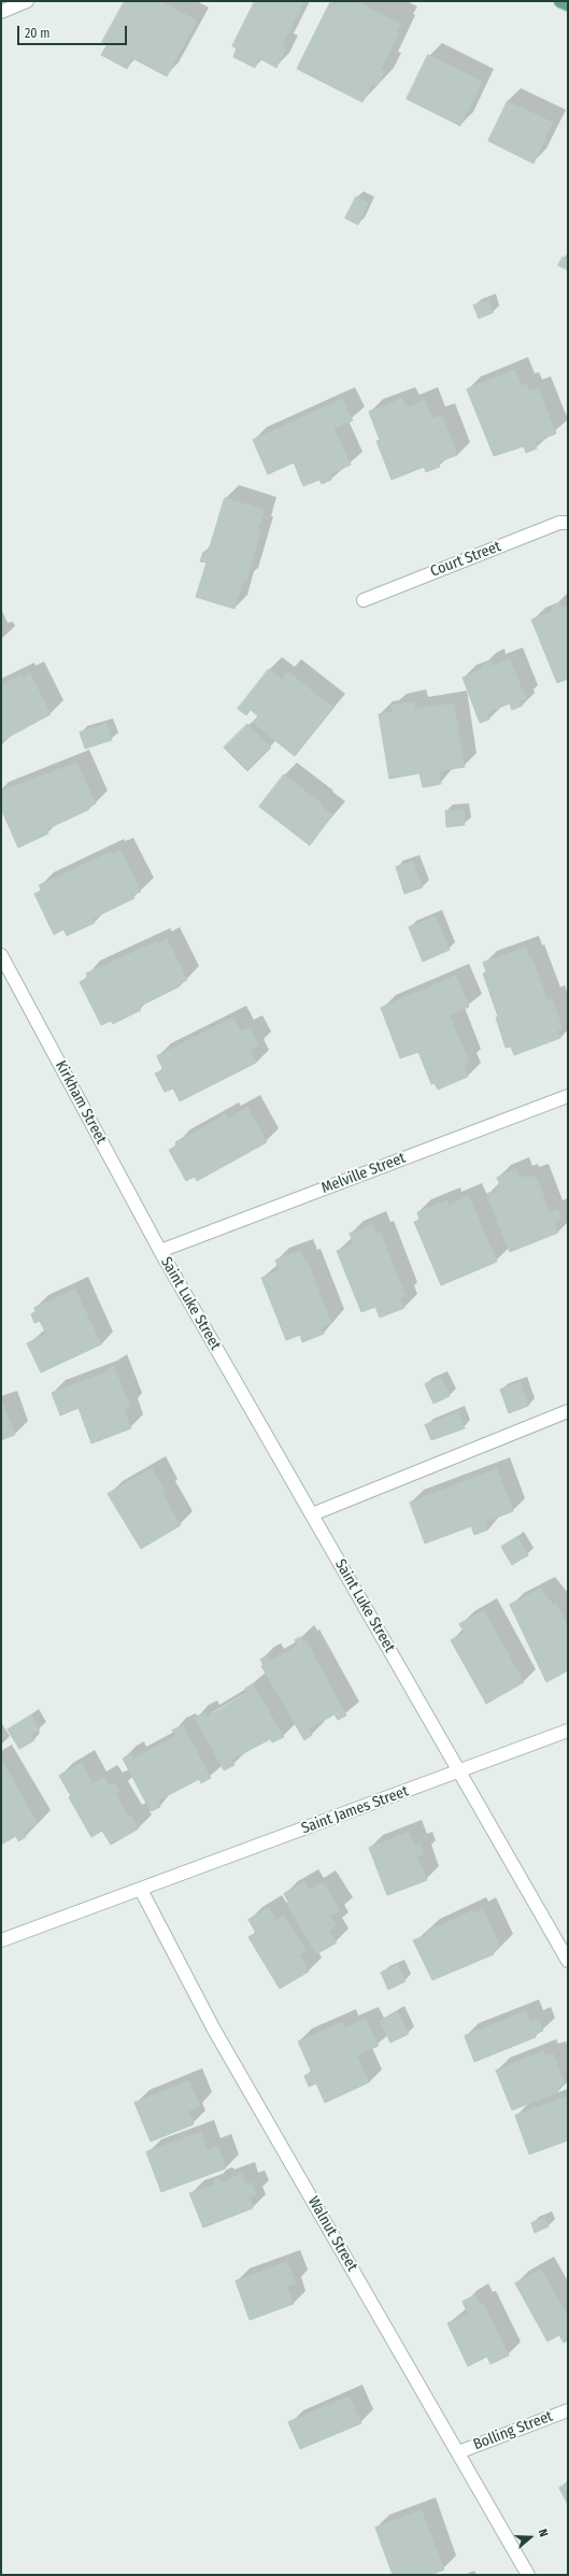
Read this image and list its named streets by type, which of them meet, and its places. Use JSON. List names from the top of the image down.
{
  "streets": {
    "street": [
      "Court Street",
      "Kirkham Street",
      "Melville Street",
      "Saint Luke Street",
      "Saint James Street",
      "Walnut Street",
      "Bolling Street"
    ]
  },
  "crossings": [
    ["Kirkham Street", "Melville Street"],
    ["Kirkham Street", "Saint Luke Street"],
    ["Melville Street", "Saint Luke Street"],
    ["Saint Luke Street", "Saint James Street"],
    ["Saint James Street", "Walnut Street"],
    ["Walnut Street", "Bolling Street"]
  ],
  "scale_bar": "20 m",
  "north": "right"
}
